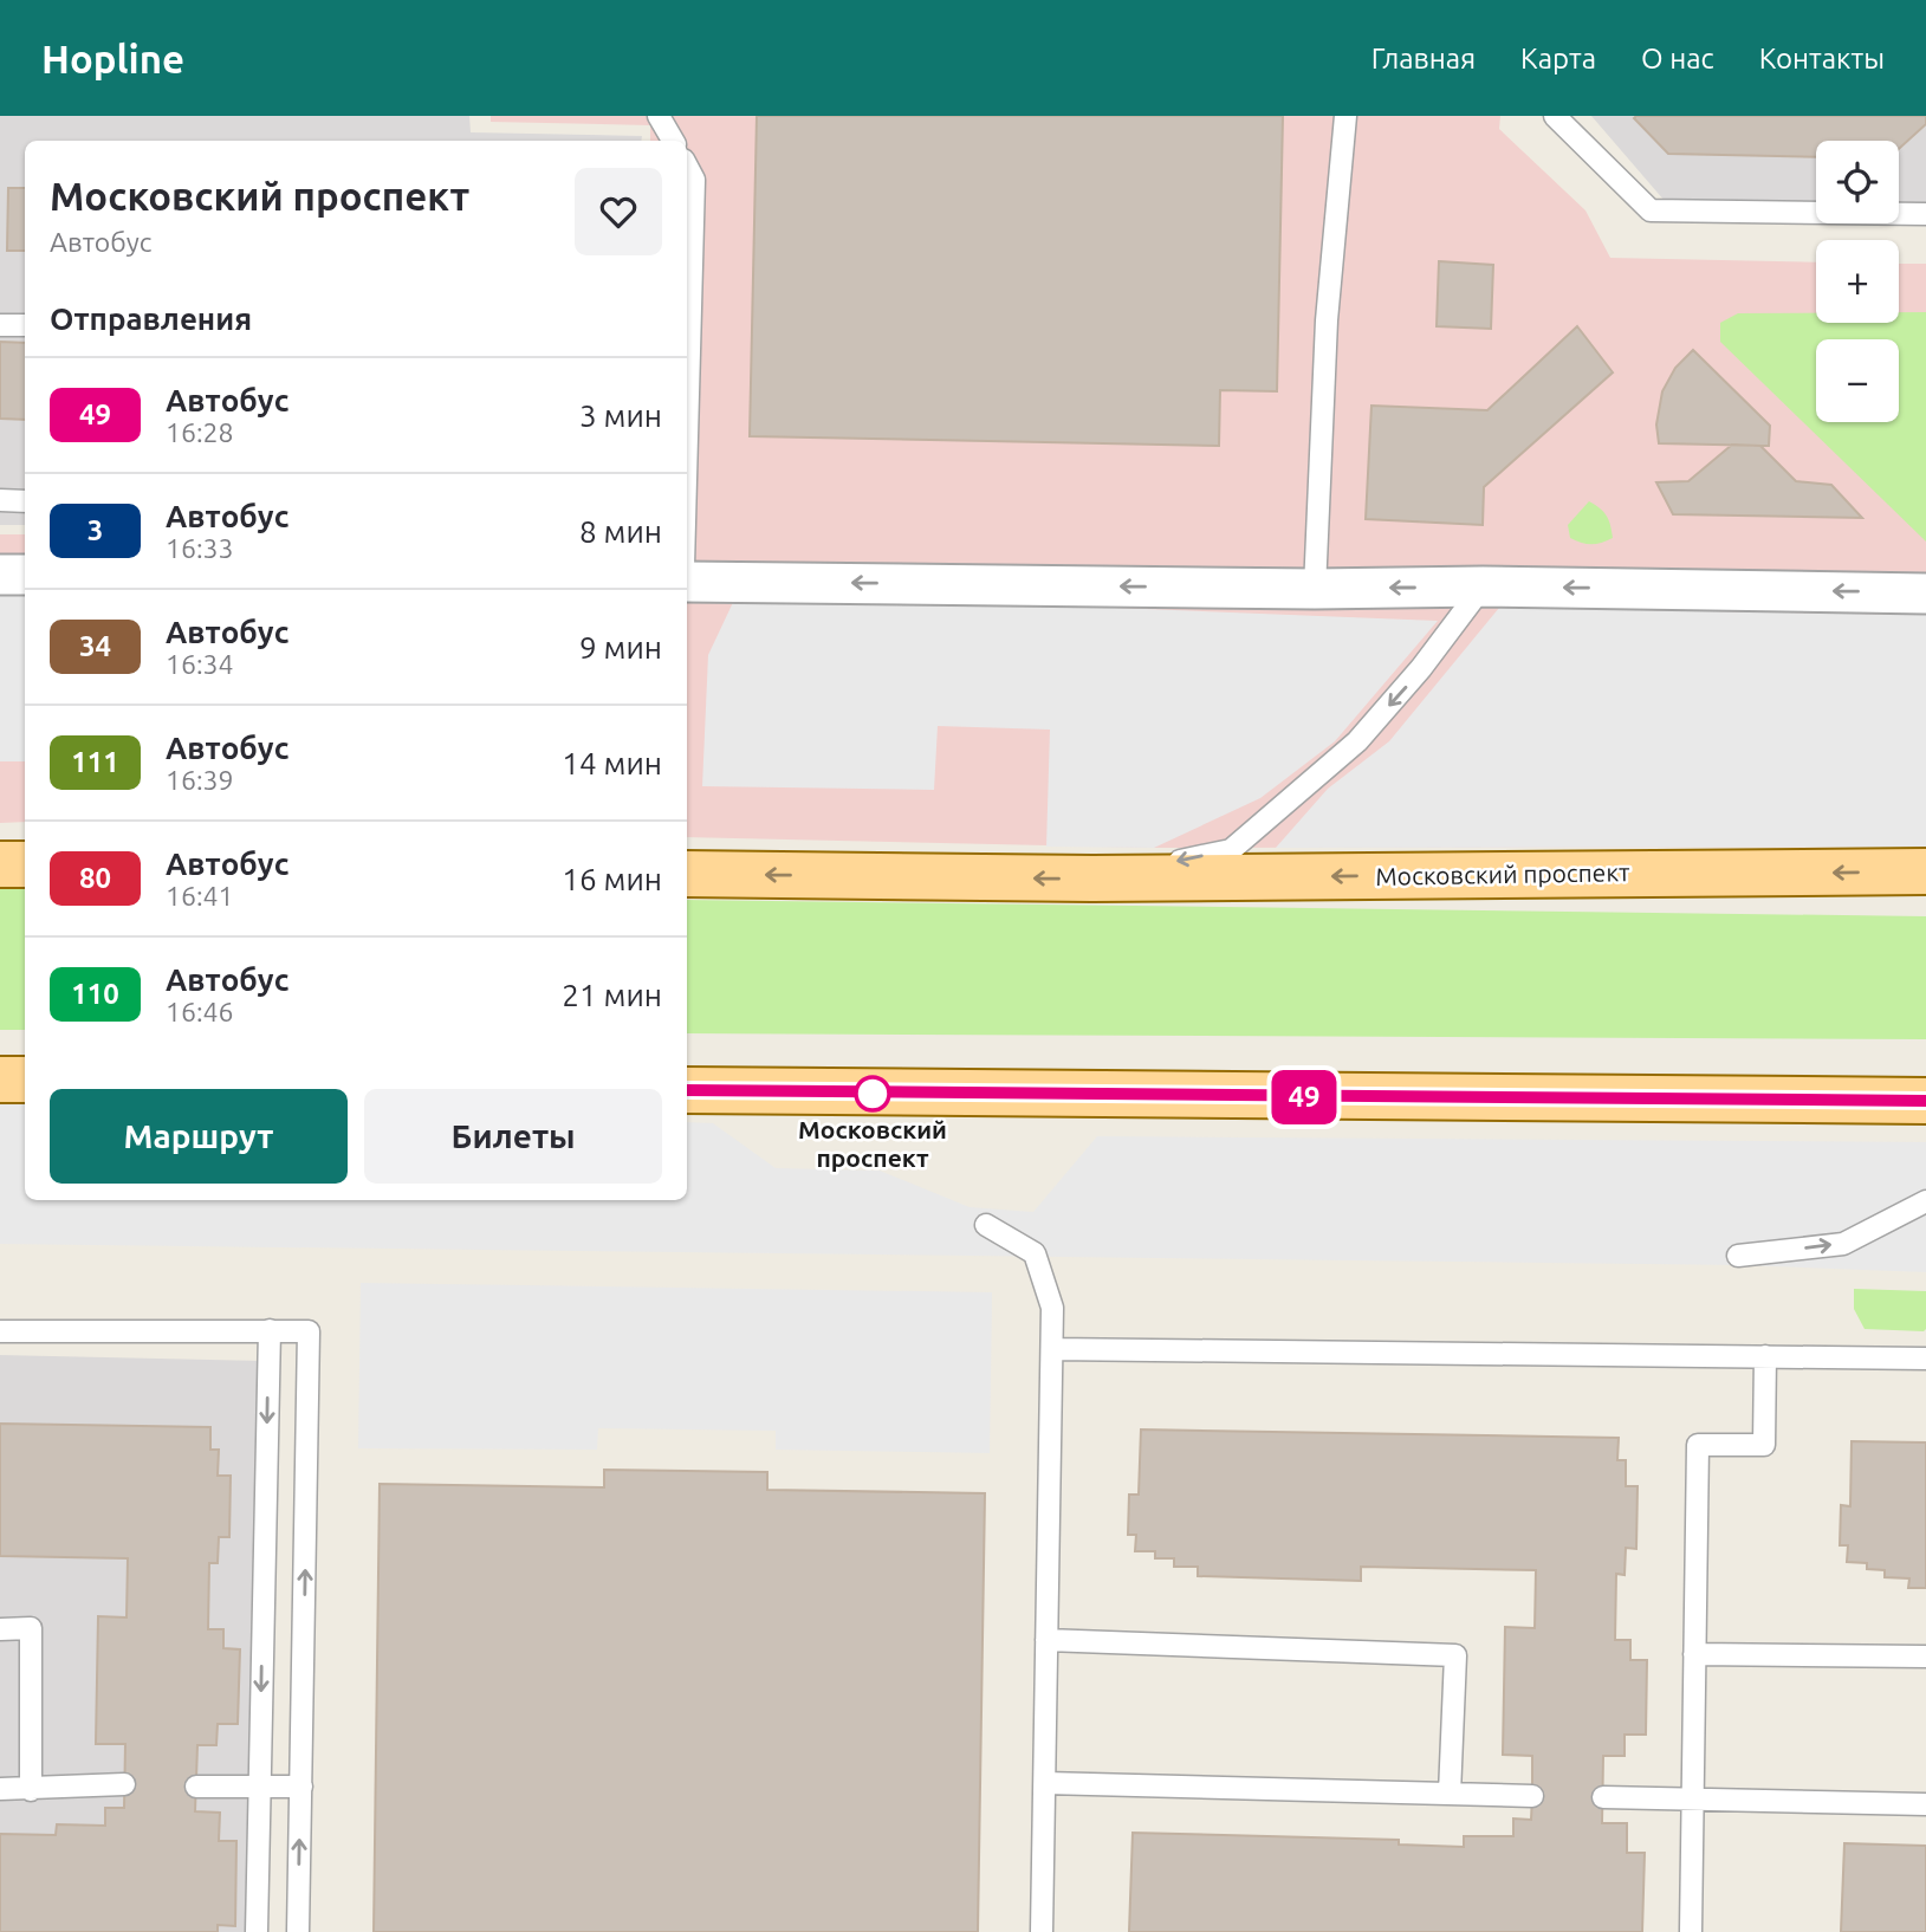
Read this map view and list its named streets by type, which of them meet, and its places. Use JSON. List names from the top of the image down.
{
  "streets": {
    "main road": ["Московский проспект"]
  },
  "places": ["Московский проспект"],
  "lines": ["bus line 49"],
  "page": {
    "header": "Hopline",
    "nav": [
      "Главная",
      "Карта",
      "О нас",
      "Контакты"
    ],
    "on_map": "49",
    "map_buttons": ["+", "−"],
    "heading": [
      ["Московский проспект", "Автобус"],
      "Отправления"
    ],
    "list": [
      {
        "mark": "49",
        "name": "Автобус",
        "note": "16:28",
        "value": "3 мин"
      },
      {
        "mark": "3",
        "name": "Автобус",
        "note": "16:33",
        "value": "8 мин"
      },
      {
        "mark": "34",
        "name": "Автобус",
        "note": "16:34",
        "value": "9 мин"
      },
      {
        "mark": "111",
        "name": "Автобус",
        "note": "16:39",
        "value": "14 мин"
      },
      {
        "mark": "80",
        "name": "Автобус",
        "note": "16:41",
        "value": "16 мин"
      },
      {
        "mark": "110",
        "name": "Автобус",
        "note": "16:46",
        "value": "21 мин"
      }
    ],
    "buttons": ["Маршрут", "Билеты"]
  }
}
